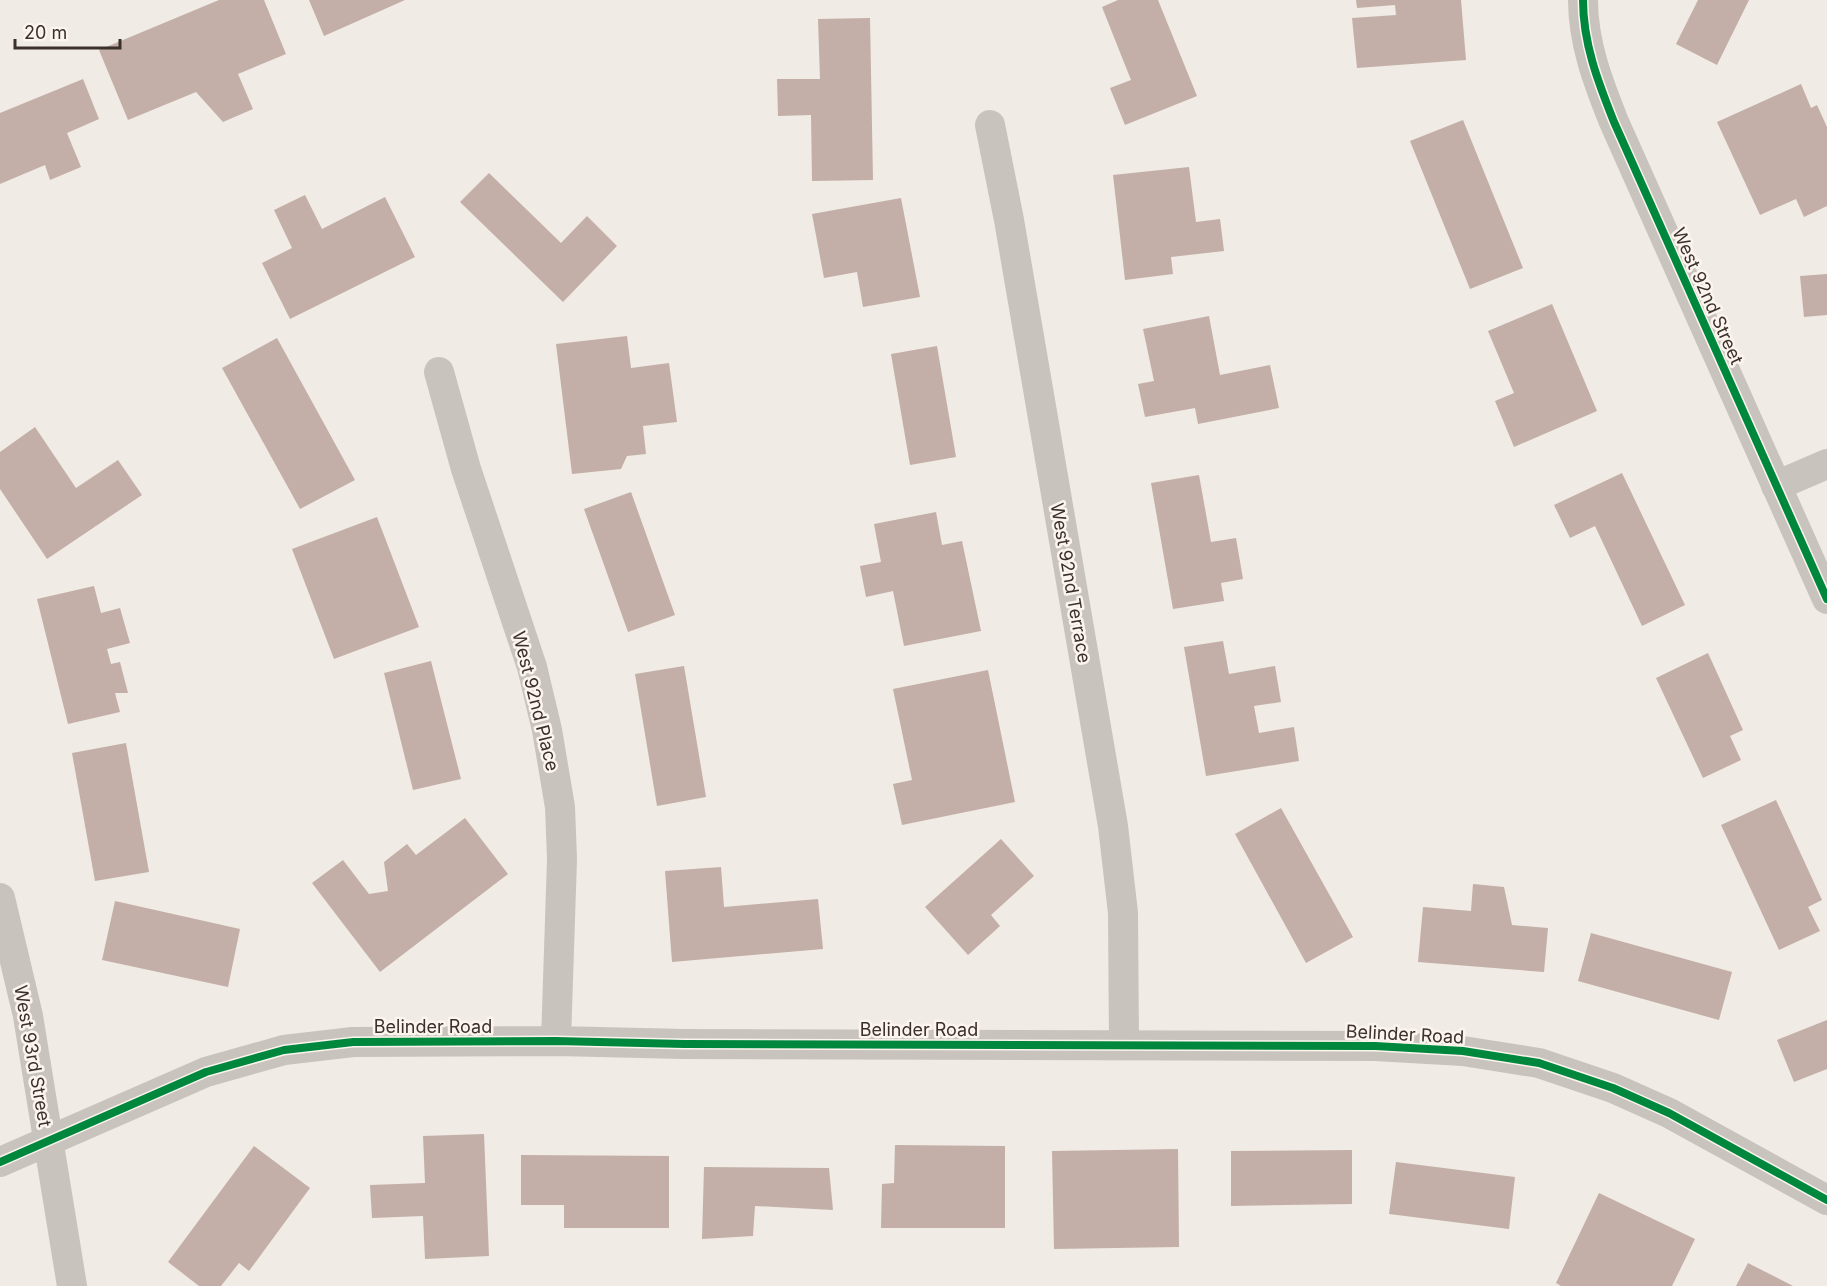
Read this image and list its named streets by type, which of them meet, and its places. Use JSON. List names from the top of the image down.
{
  "streets": {
    "street": [
      "West 92nd Street",
      "West 92nd Terrace",
      "West 92nd Place",
      "Belinder Road",
      "West 93rd Street"
    ]
  },
  "crossings": [
    ["West 92nd Terrace", "Belinder Road"],
    ["West 92nd Place", "Belinder Road"],
    ["Belinder Road", "West 93rd Street"]
  ],
  "scale_bar": "20 m"
}
